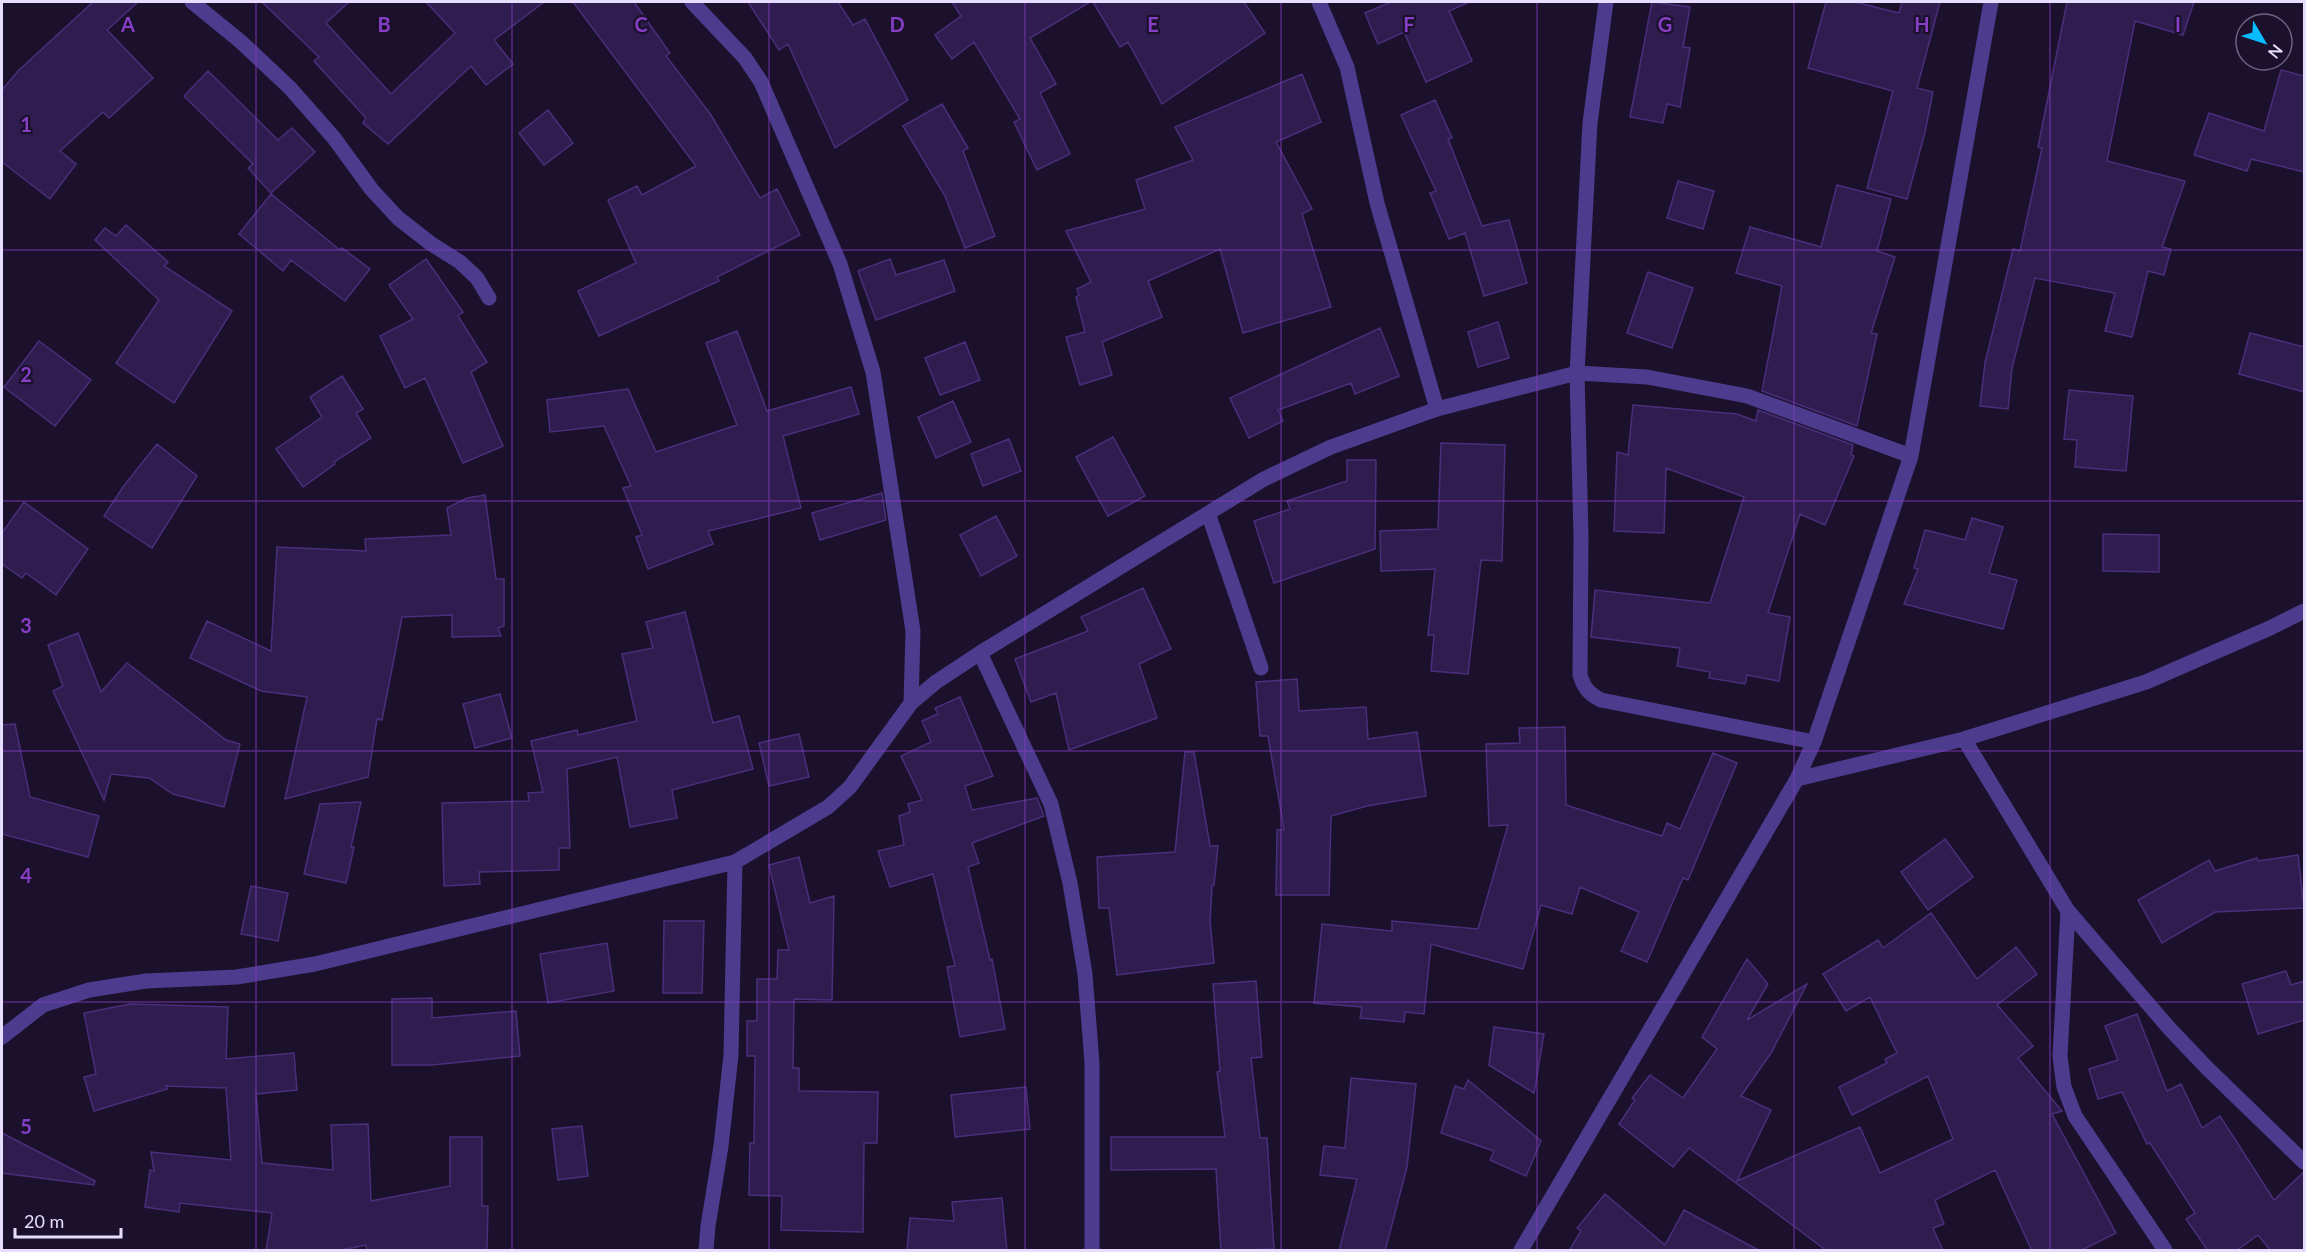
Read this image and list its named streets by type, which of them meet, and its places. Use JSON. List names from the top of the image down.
{
  "scale_bar": "20 m",
  "north": "bottom right",
  "grid": {
    "columns": [
      "A",
      "B",
      "C",
      "D",
      "E",
      "F",
      "G",
      "H",
      "I"
    ],
    "rows": [
      "1",
      "2",
      "3",
      "4",
      "5"
    ]
  }
}
